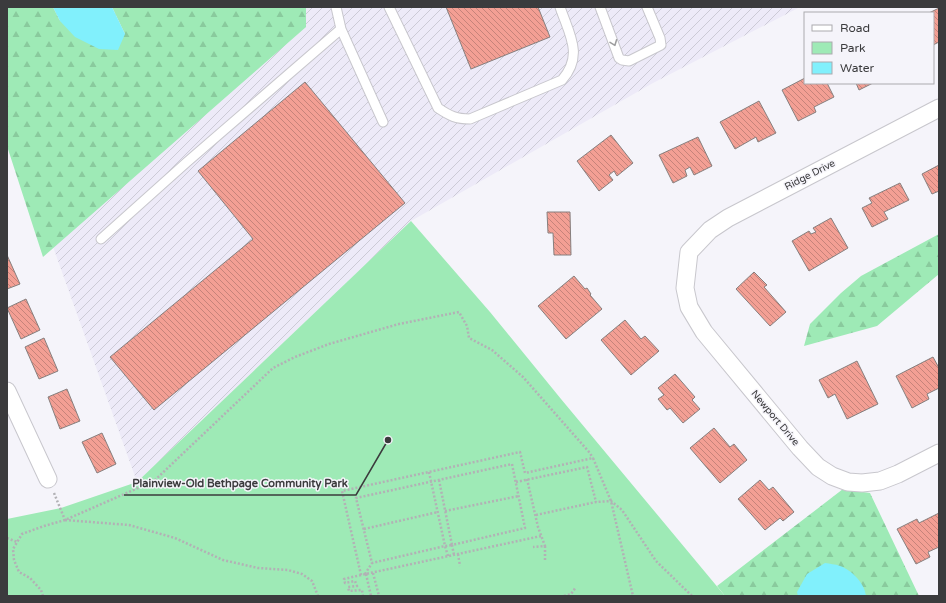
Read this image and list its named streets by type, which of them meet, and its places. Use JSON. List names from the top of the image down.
{
  "streets": {
    "street": ["Ridge Drive", "Newport Drive"]
  },
  "crossings": [
    ["Ridge Drive", "Newport Drive"]
  ],
  "places": ["Plainview-Old Bethpage Community Park"],
  "legend": ["Road", "Park", "Water"]
}
